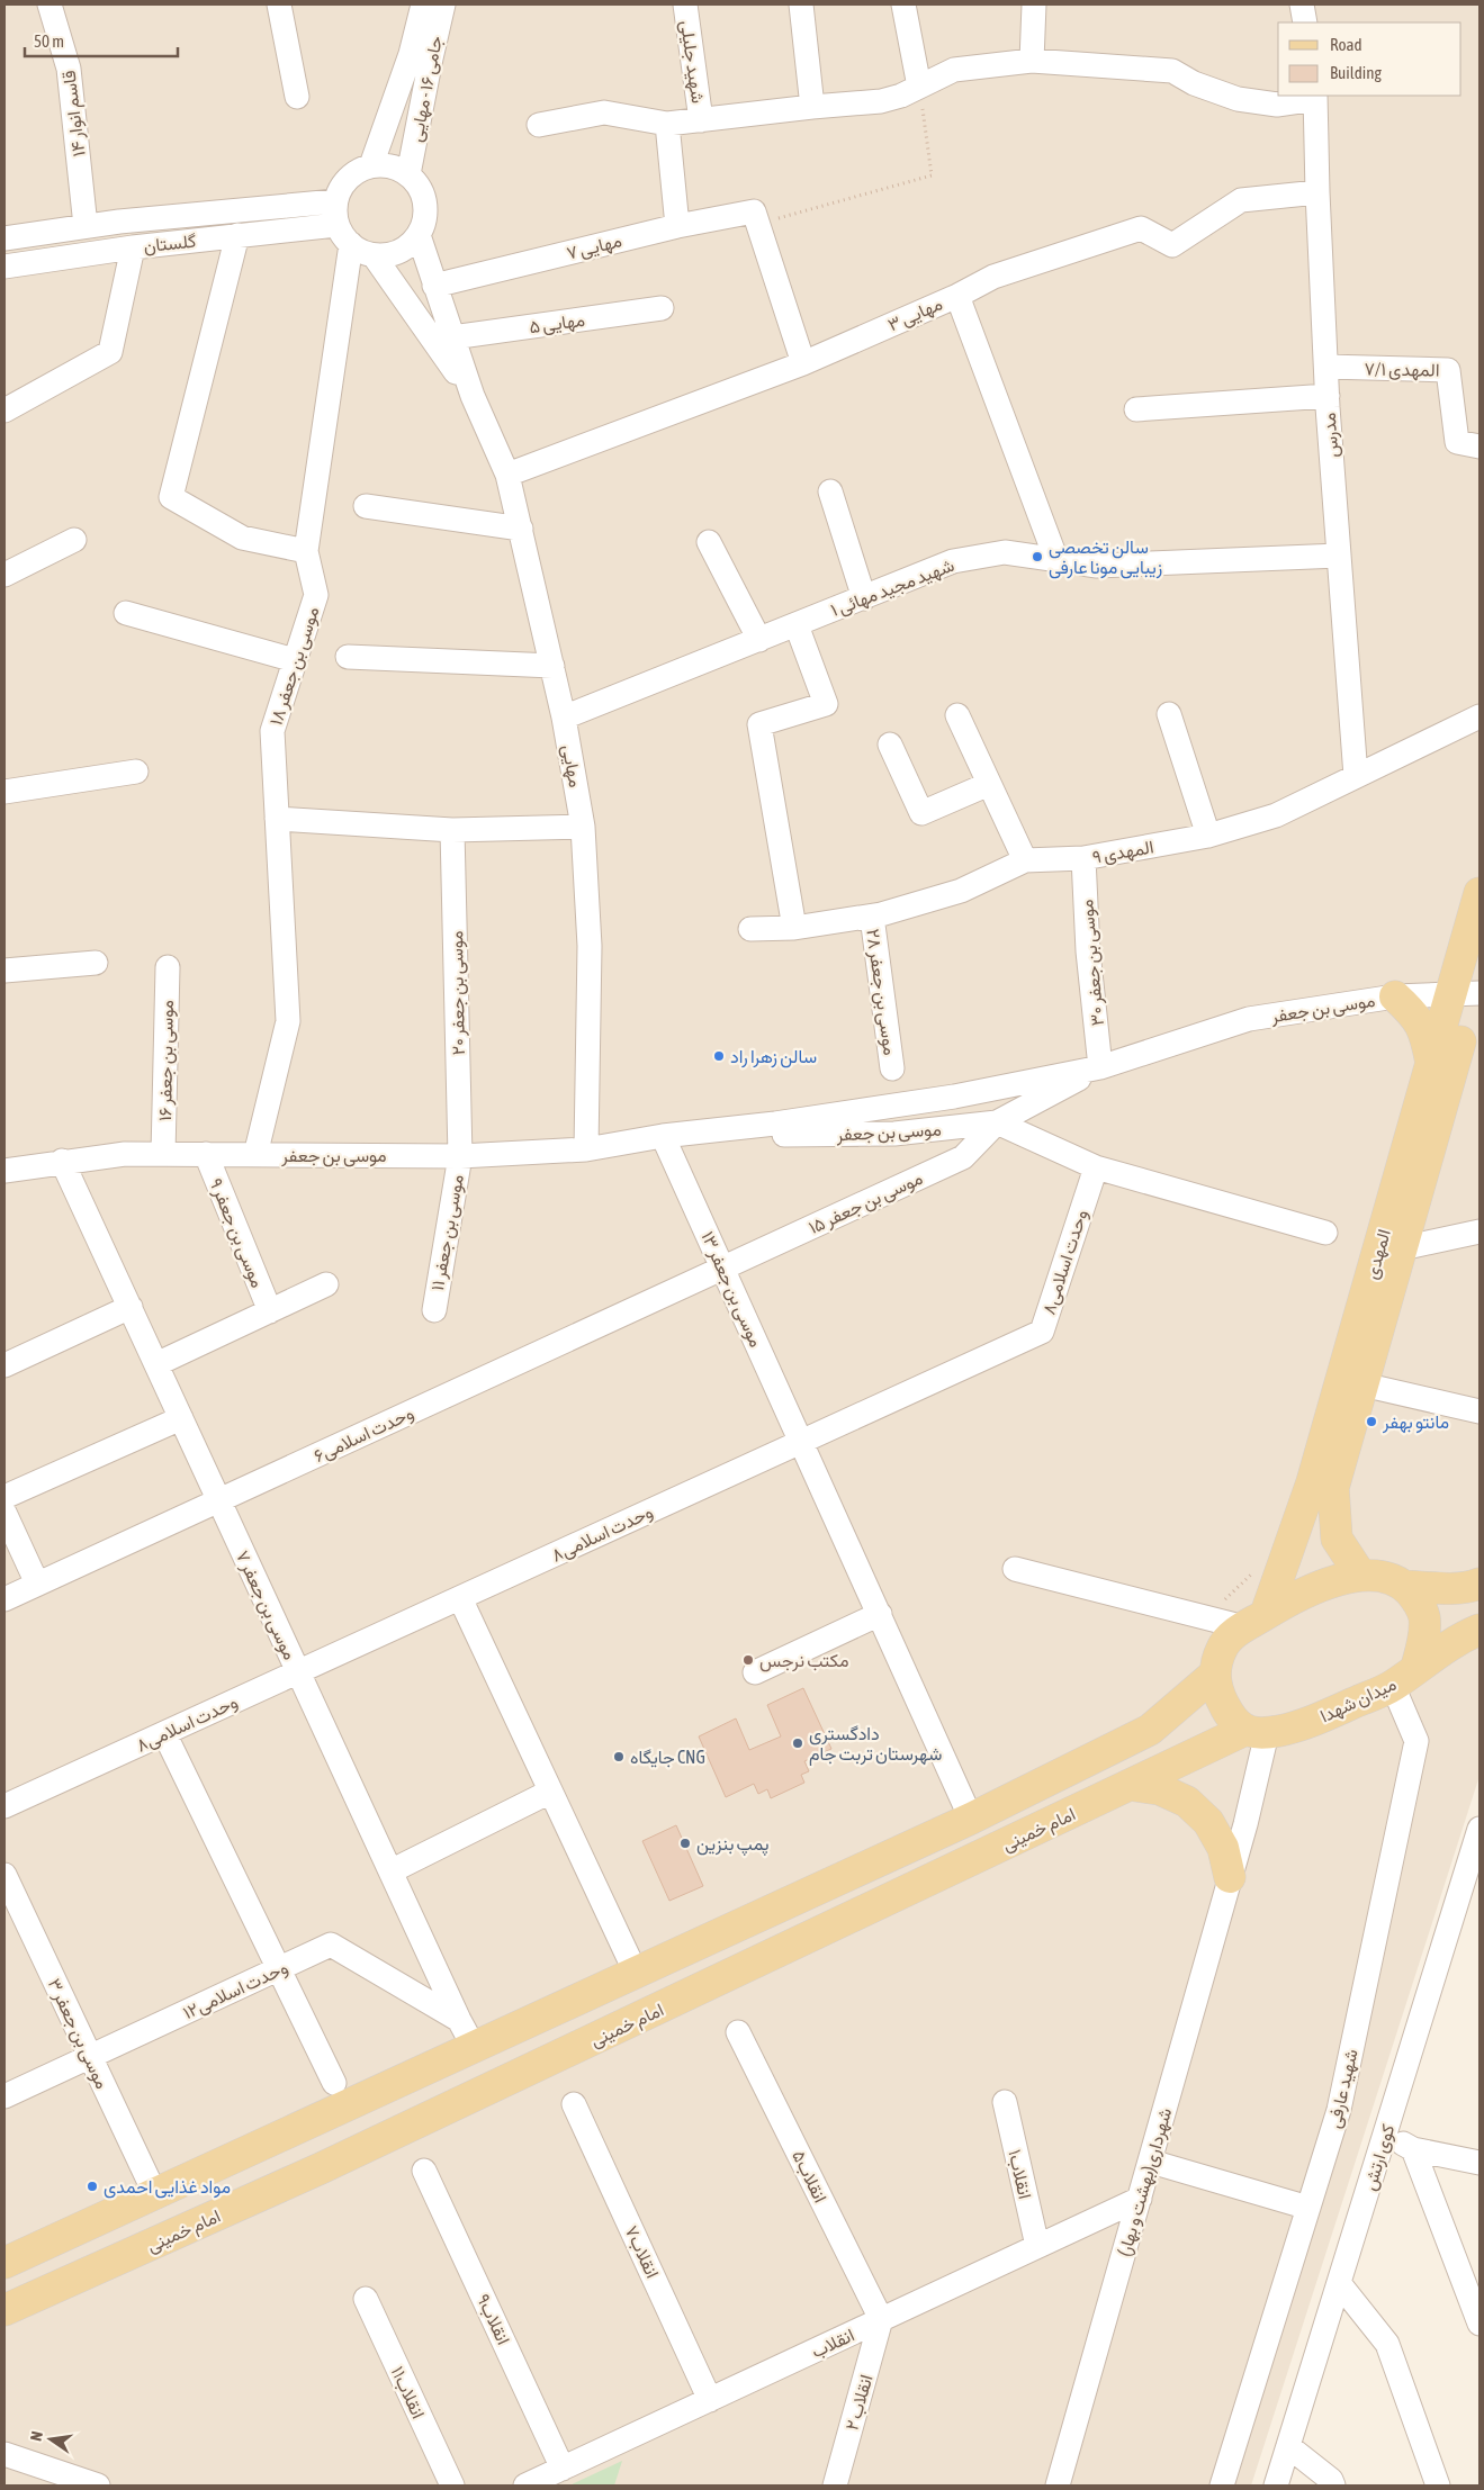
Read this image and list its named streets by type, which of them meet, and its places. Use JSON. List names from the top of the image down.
{
  "streets": {
    "main road": ["المهدی", "میدان شهدا", "امام خمینی"],
    "street": [
      "شهید جلیلی",
      "جامی ۱۶ - مهایی",
      "قاسم انوار ۱۴",
      "گلستان",
      "مهایی ۷",
      "مهایی ۳",
      "مهایی ۵",
      "المهدی ۷/۱",
      "مدرس",
      "شهید مجید مهائی ۱",
      "موسی بن جعفر ۱۸",
      "مهایی",
      "المهدی ۹",
      "موسی بن جعفر ۳۰",
      "موسی بن جعفر ۲۸",
      "موسی بن جعفر ۲۰",
      "موسی بن جعفر",
      "موسی بن جعفر ۱۶",
      "موسی بن جعفر ۱۵",
      "موسی بن جعفر ۹",
      "موسی بن جعفر ۱۱",
      "وحدت اسلامی۸",
      "موسی بن جعفر ۱۳",
      "وحدت اسلامی۶",
      "موسی بن جعفر ۷",
      "وحدت اسلامی۱۲",
      "موسی بن جعفر ۳",
      "شهید عارفی",
      "کوی ارتش",
      "انقلاب۱",
      "انقلاب۵",
      "شهرداری(بهشت و بهار)",
      "انقلاب۷",
      "انقلاب۹",
      "انقلاب",
      "انقلاب۱۱",
      "انقلاب ۲"
    ]
  },
  "crossings": [
    ["جامی ۱۶ - مهایی", "گلستان"],
    ["جامی ۱۶ - مهایی", "موسی بن جعفر ۱۸"],
    ["قاسم انوار ۱۴", "گلستان"],
    ["گلستان", "موسی بن جعفر ۱۸"],
    ["مهایی ۳", "مدرس"],
    ["مهایی ۳", "مهایی"],
    ["المهدی ۷/۱", "مدرس"],
    ["مدرس", "شهید مجید مهائی ۱"],
    ["مدرس", "المهدی ۹"],
    ["شهید مجید مهائی ۱", "مهایی"],
    ["موسی بن جعفر ۱۸", "موسی بن جعفر"],
    ["مهایی", "موسی بن جعفر"],
    ["المهدی ۹", "موسی بن جعفر ۳۰"],
    ["المهدی ۹", "موسی بن جعفر ۲۸"],
    ["موسی بن جعفر ۳۰", "موسی بن جعفر"],
    ["موسی بن جعفر ۲۰", "موسی بن جعفر"],
    ["موسی بن جعفر ۲۰", "موسی بن جعفر ۱۱"],
    ["موسی بن جعفر", "موسی بن جعفر ۱۶"],
    ["موسی بن جعفر", "موسی بن جعفر ۱۵"],
    ["موسی بن جعفر", "موسی بن جعفر ۹"],
    ["موسی بن جعفر", "موسی بن جعفر ۱۱"],
    ["موسی بن جعفر", "المهدی"],
    ["موسی بن جعفر", "موسی بن جعفر ۱۳"],
    ["موسی بن جعفر", "موسی بن جعفر ۷"],
    ["موسی بن جعفر ۱۵", "موسی بن جعفر ۱۳"],
    ["موسی بن جعفر ۱۵", "وحدت اسلامی۶"],
    ["المهدی", "میدان شهدا"],
    ["المهدی", "امام خمینی"],
    ["المهدی", "شهید عارفی"],
    ["المهدی", "شهرداری(بهشت و بهار)"],
    ["وحدت اسلامی۸", "موسی بن جعفر ۱۳"],
    ["وحدت اسلامی۸", "موسی بن جعفر ۷"],
    ["موسی بن جعفر ۱۳", "وحدت اسلامی۶"],
    ["وحدت اسلامی۶", "موسی بن جعفر ۷"],
    ["موسی بن جعفر ۷", "وحدت اسلامی۱۲"],
    ["میدان شهدا", "امام خمینی"],
    ["میدان شهدا", "شهید عارفی"],
    ["میدان شهدا", "شهرداری(بهشت و بهار)"],
    ["امام خمینی", "شهید عارفی"],
    ["امام خمینی", "شهرداری(بهشت و بهار)"],
    ["وحدت اسلامی۱۲", "موسی بن جعفر ۳"],
    ["شهید عارفی", "شهرداری(بهشت و بهار)"],
    ["انقلاب۱", "انقلاب"],
    ["انقلاب۵", "انقلاب"],
    ["انقلاب۵", "انقلاب ۲"],
    ["شهرداری(بهشت و بهار)", "انقلاب"],
    ["انقلاب۷", "انقلاب"],
    ["انقلاب۹", "انقلاب"],
    ["انقلاب", "انقلاب ۲"]
  ],
  "places": [
    "سالن تخصصی زیبایی مونا عارفی",
    "سالن زهرا راد",
    "مانتو بهفر",
    "مكتب نرجس",
    "دادگستری شهرستان تربت جام",
    "جایگاه CNG",
    "پمپ بنزین",
    "مواد غذایی احمدی"
  ],
  "legend": ["Road", "Building"],
  "scale_bar": "50 m",
  "north": "left"
}
